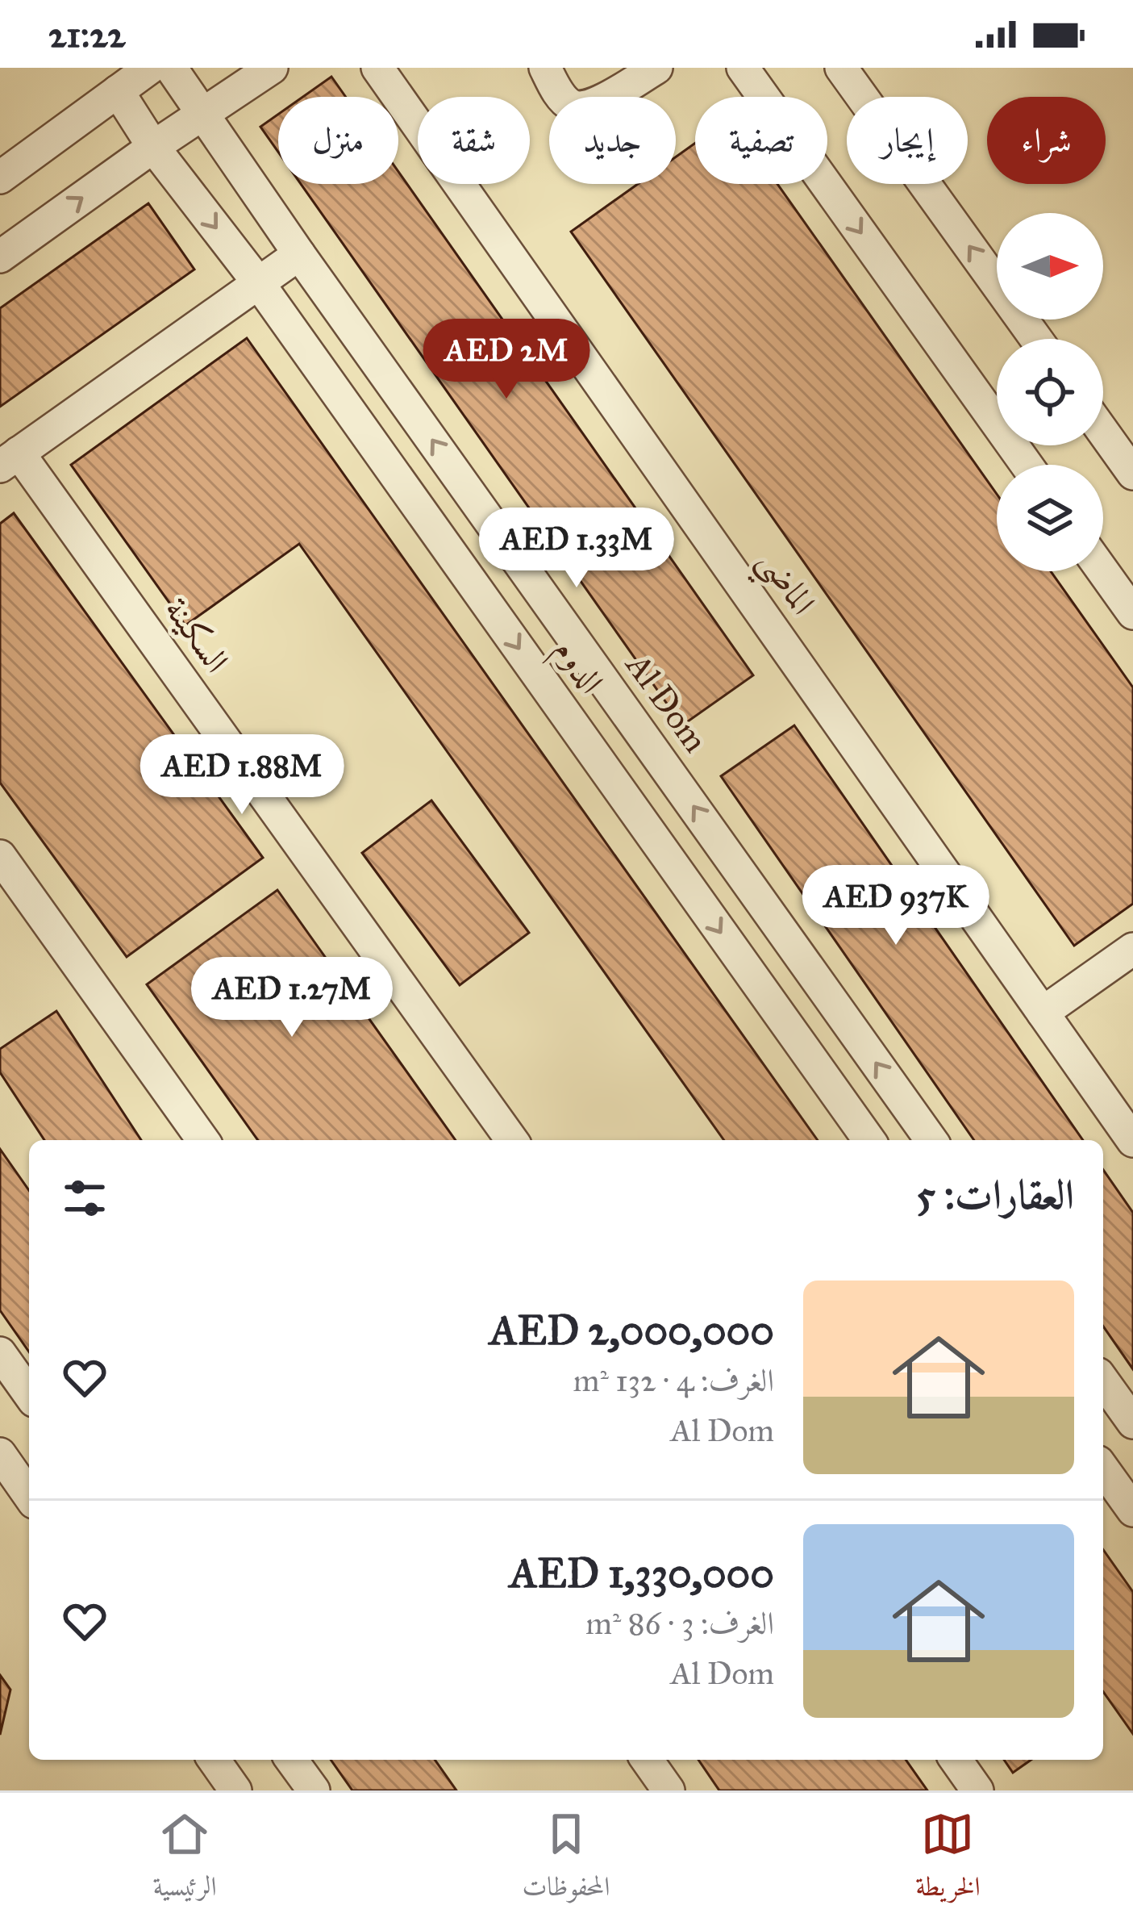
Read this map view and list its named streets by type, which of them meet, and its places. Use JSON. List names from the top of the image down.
{
  "streets": {
    "street": [
      "الماضي",
      "السكينة",
      "الدوم",
      "Al Dom"
    ]
  },
  "one_way": ["الدوم", "Al Dom"],
  "north": "right",
  "page": {
    "status": "21:22",
    "chip": [
      "شراء",
      "إيجار",
      "تصفية",
      "جديد",
      "شقة",
      "منزل"
    ],
    "price": [
      "AED 2M",
      "AED 1.33M",
      "AED 1.88M",
      "AED 937K",
      "AED 1.27M"
    ],
    "heading": "العقارات: 5",
    "list": [
      {
        "name": "AED 2,000,000",
        "note": "الغرف: 4 · 132 m² · Al Dom"
      },
      {
        "name": "AED 1,330,000",
        "note": "الغرف: 3 · 86 m² · Al Dom"
      }
    ],
    "tabs": ["الخريطة", "المحفوظات", "الرئيسية"]
  }
}
